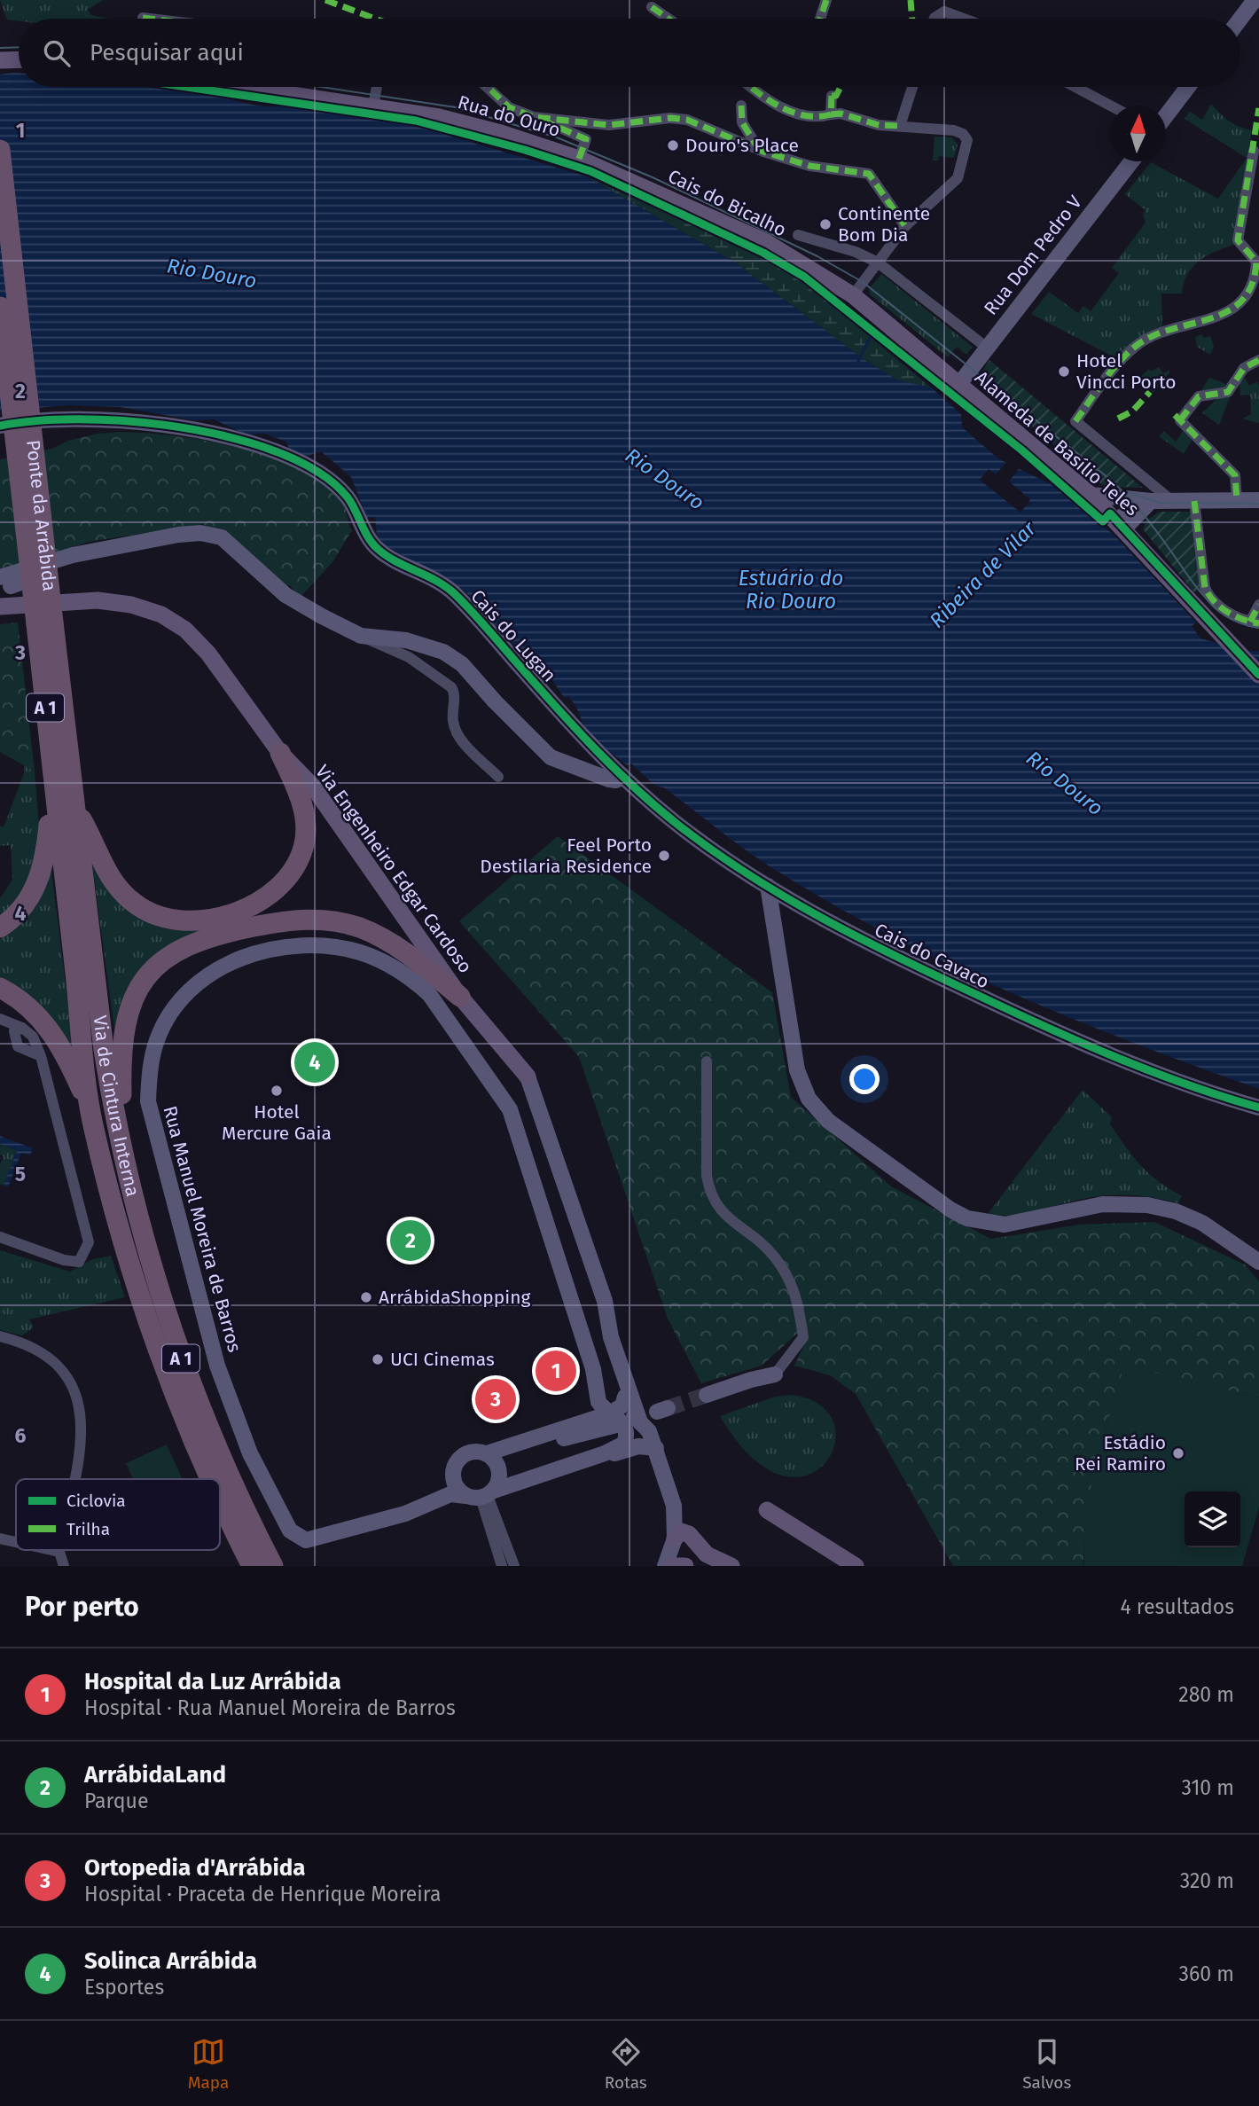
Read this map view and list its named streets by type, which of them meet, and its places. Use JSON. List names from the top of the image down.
{
  "streets": {
    "highway": ["Ponte da Arrábida", "A 1", "Via de Cintura Interna"],
    "main road": [
      "Rua do Ouro",
      "Cais do Bicalho",
      "Alameda de Basílio Teles",
      "Via Engenheiro Edgar Cardoso"
    ],
    "street": [
      "Rua Dom Pedro V",
      "Cais do Lugan",
      "Cais do Cavaco",
      "Rua Manuel Moreira de Barros"
    ]
  },
  "crossings": [
    ["Rua do Ouro", "Cais do Bicalho"],
    ["Cais do Bicalho", "Alameda de Basílio Teles"],
    ["Rua Dom Pedro V", "Alameda de Basílio Teles"],
    ["Ponte da Arrábida", "Via de Cintura Interna"],
    ["Cais do Lugan", "Cais do Cavaco"]
  ],
  "water": ["Rio Douro", "Ribeira de Vilar", "Estuário do Rio Douro"],
  "places": [
    "Douro's Place",
    "Continente Bom Dia",
    "Hotel Vincci Porto",
    "Feel Porto Destilaria Residence",
    "Hotel Mercure Gaia",
    "ArrábidaShopping",
    "UCI Cinemas",
    "Estádio Rei Ramiro"
  ],
  "legend": ["Ciclovia", "Trilha"],
  "north": "top",
  "page": {
    "search": "Pesquisar aqui",
    "pins": [
      "4",
      "2",
      "1",
      "3"
    ],
    "heading": ["Por perto", "4 resultados"],
    "list": [
      {
        "mark": "1",
        "name": "Hospital da Luz Arrábida",
        "note": "Hospital · Rua Manuel Moreira de Barros",
        "value": "280 m"
      },
      {
        "mark": "2",
        "name": "ArrábidaLand",
        "note": "Parque",
        "value": "310 m"
      },
      {
        "mark": "3",
        "name": "Ortopedia d'Arrábida",
        "note": "Hospital · Praceta de Henrique Moreira",
        "value": "320 m"
      },
      {
        "mark": "4",
        "name": "Solinca Arrábida",
        "note": "Esportes",
        "value": "360 m"
      }
    ],
    "nav": ["Mapa", "Rotas", "Salvos"]
  },
  "grid": {
    "rows": [
      "1",
      "2",
      "3",
      "4",
      "5",
      "6"
    ]
  }
}
